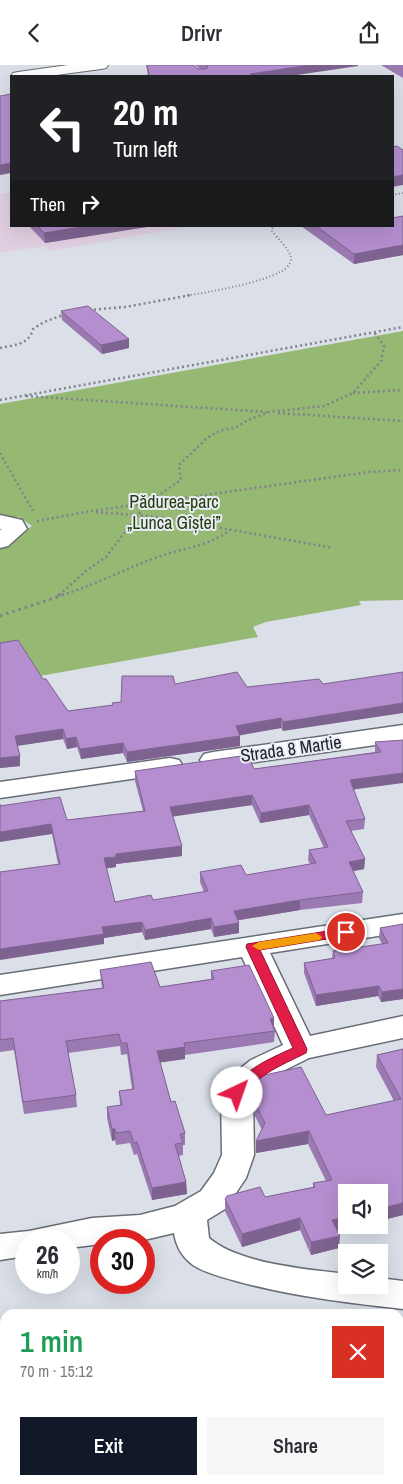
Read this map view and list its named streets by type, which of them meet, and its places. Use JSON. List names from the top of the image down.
{
  "streets": {
    "street": ["Strada 8 Martie"]
  },
  "parks": ["Pădurea-parc „Lunca Gîștei”"],
  "page": {
    "header": "Drivr",
    "turn": ["20 m", "Turn left"],
    "then": "Then",
    "speed": "26 km/h",
    "limit": "30",
    "heading": ["1 min", "70 m · 15:12"],
    "buttons": ["Exit", "Share"]
  }
}
